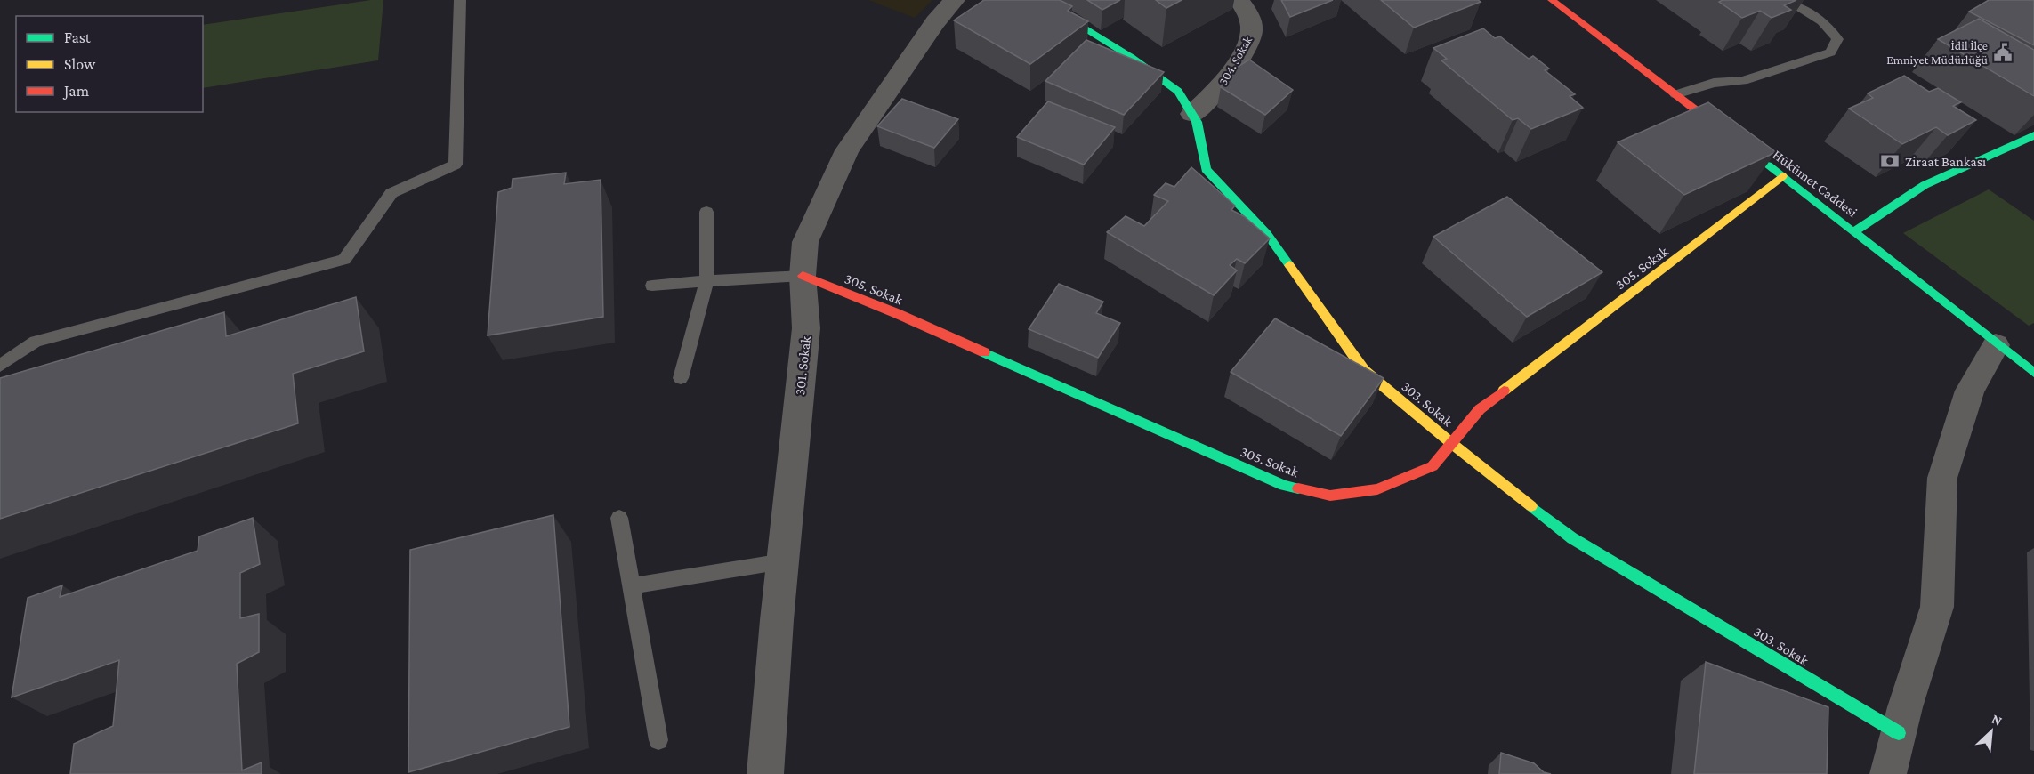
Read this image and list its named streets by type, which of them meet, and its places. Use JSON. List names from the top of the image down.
{
  "streets": {
    "street": [
      "304. Sokak",
      "Hükümet Caddesi",
      "305. Sokak",
      "301. Sokak",
      "303. Sokak"
    ]
  },
  "crossings": [
    ["304. Sokak", "303. Sokak"],
    ["Hükümet Caddesi", "305. Sokak"],
    ["305. Sokak", "301. Sokak"],
    ["305. Sokak", "303. Sokak"]
  ],
  "places": {
    "public building": ["İdil İlçe Emniyet Müdürlüğü"],
    "bank": ["Ziraat Bankası"]
  },
  "legend": ["Fast", "Slow", "Jam"],
  "north": "top right"
}
